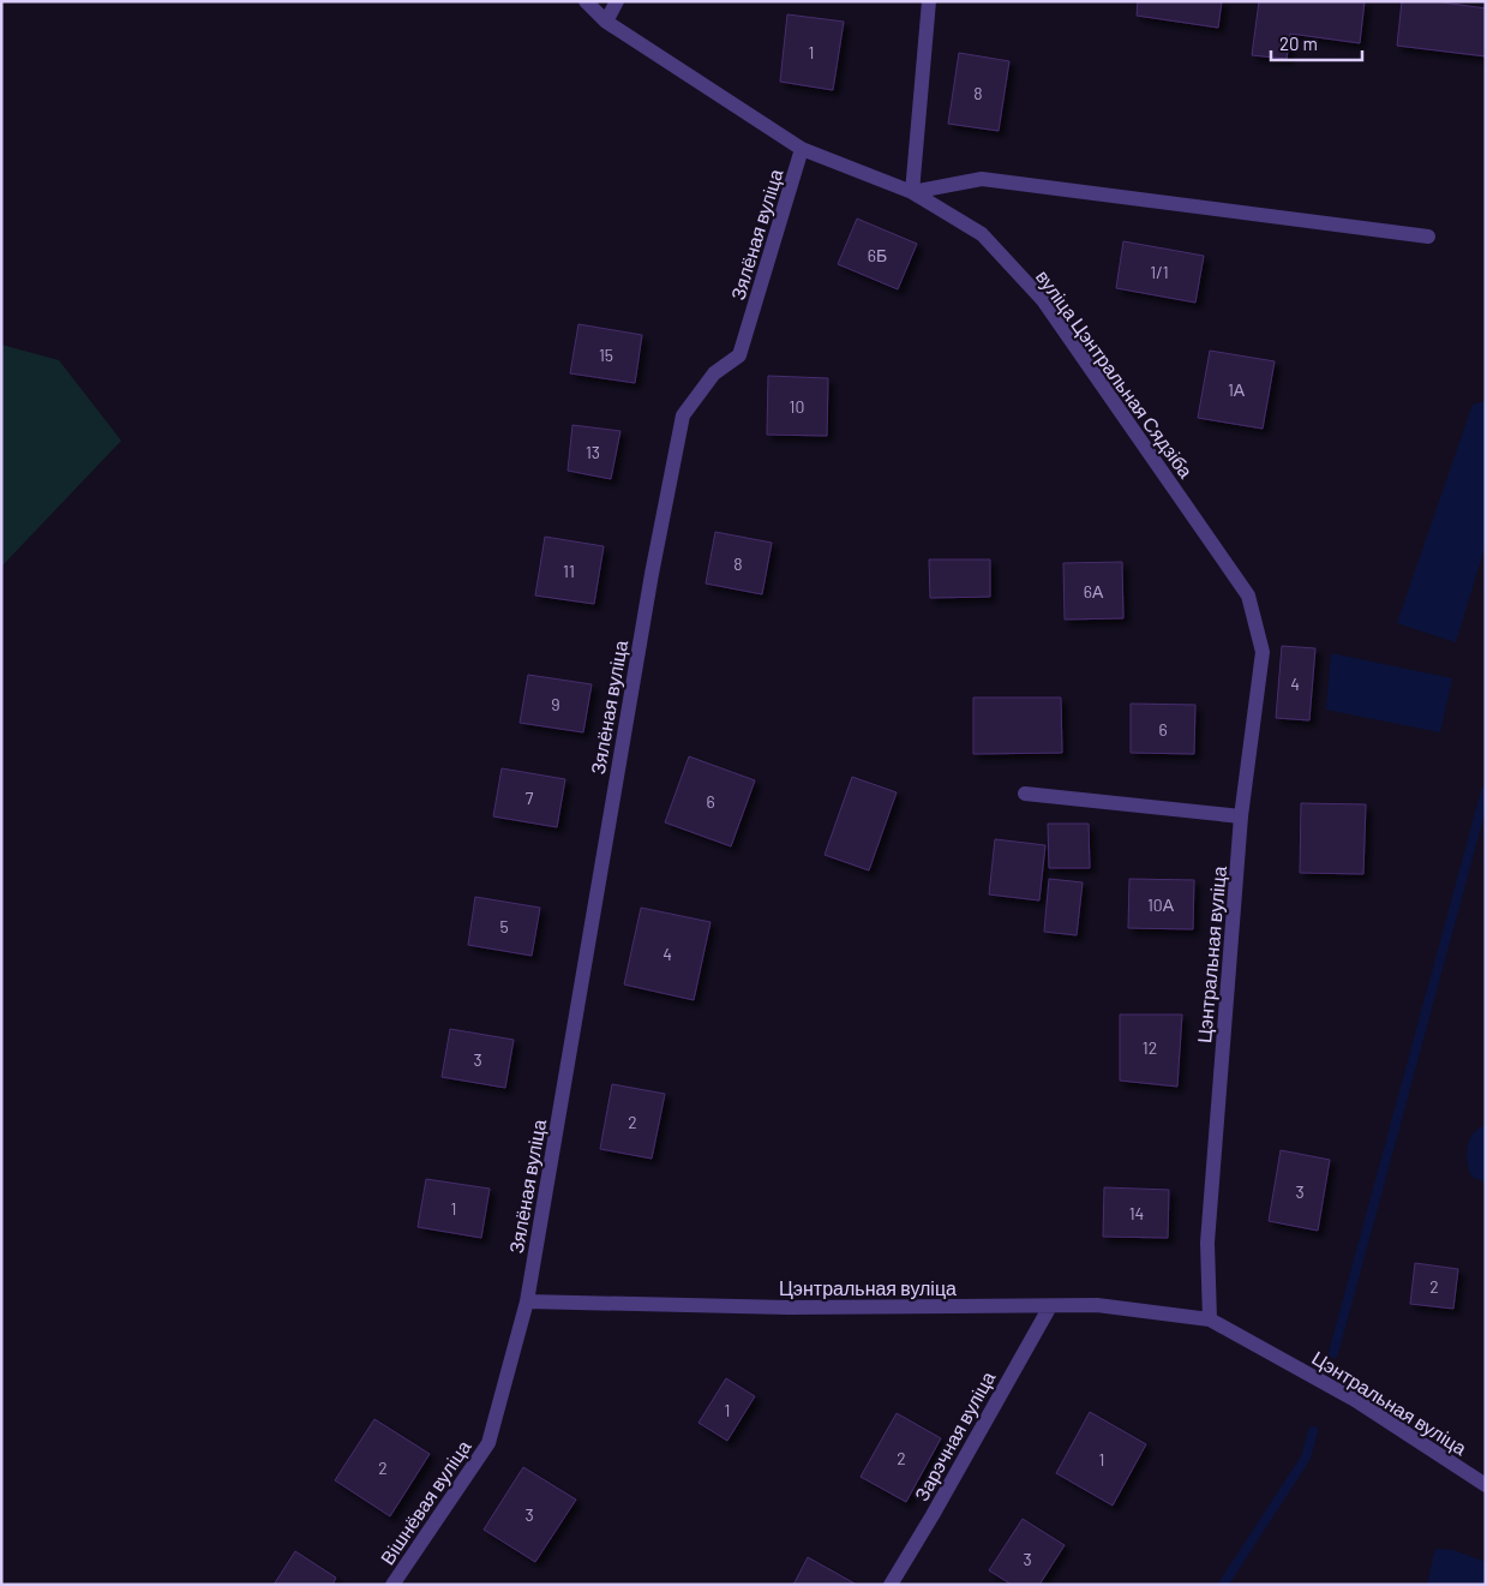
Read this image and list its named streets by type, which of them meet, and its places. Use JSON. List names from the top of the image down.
{
  "streets": {
    "street": [
      "Зялёная вуліца",
      "вуліца Цэнтральная Сядзіба",
      "Цэнтральная вуліца",
      "Зарэчная вуліца",
      "Вішнёвая вуліца"
    ]
  },
  "crossings": [
    ["Зялёная вуліца", "вуліца Цэнтральная Сядзіба"],
    ["Зялёная вуліца", "Цэнтральная вуліца"],
    ["Зялёная вуліца", "Вішнёвая вуліца"],
    ["вуліца Цэнтральная Сядзіба", "Цэнтральная вуліца"],
    ["Цэнтральная вуліца", "Зарэчная вуліца"],
    ["Цэнтральная вуліца", "Вішнёвая вуліца"]
  ],
  "house_numbers": [
    "1",
    "8",
    "6Б",
    "1/1",
    "15",
    "1А",
    "10",
    "13",
    "8",
    "11",
    "6А",
    "4",
    "9",
    "6",
    "7",
    "6",
    "10А",
    "5",
    "4",
    "12",
    "3",
    "2",
    "3",
    "1",
    "14",
    "2",
    "1",
    "2",
    "1",
    "2",
    "3",
    "3"
  ],
  "scale_bar": "20 m"
}
